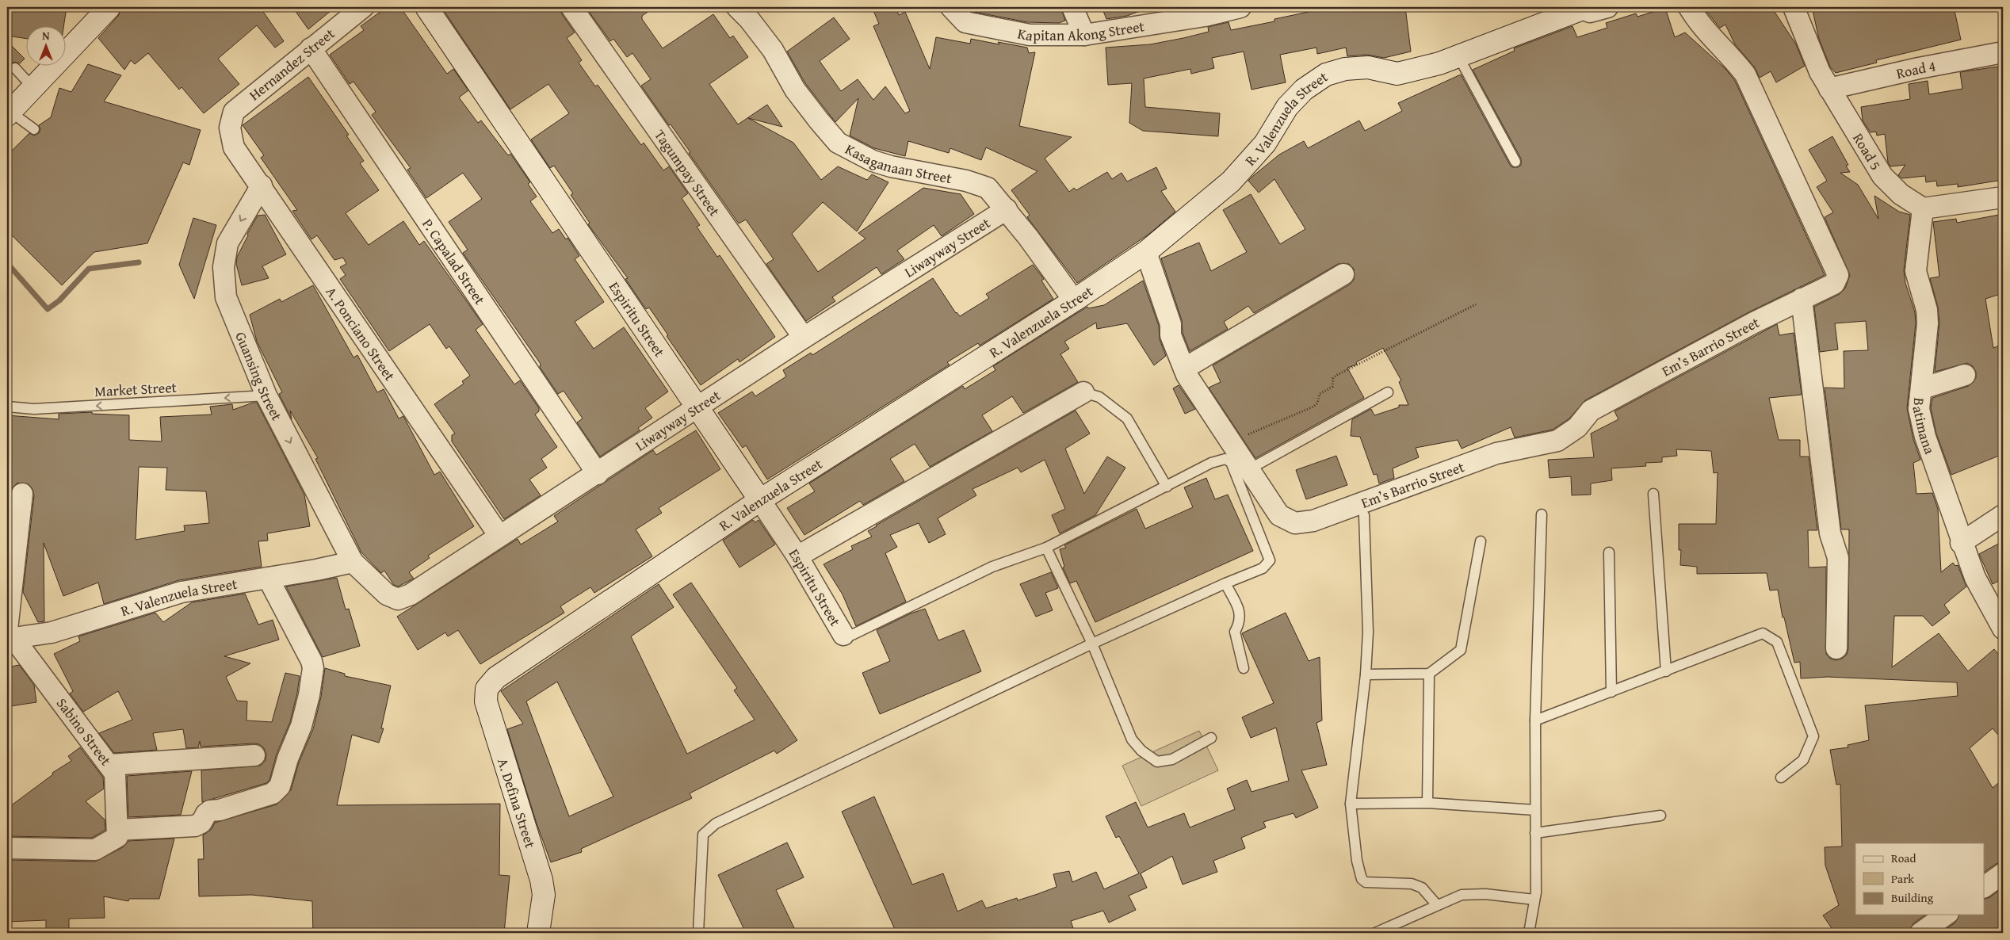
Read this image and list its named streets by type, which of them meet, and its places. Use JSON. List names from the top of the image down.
{
  "streets": {
    "street": [
      "Kapitan Akong Street",
      "Hernandez Street",
      "Road 4",
      "R. Valenzuela Street",
      "Road 5",
      "Kasaganaan Street",
      "Tagumpay Street",
      "Liwayway Street",
      "P. Capalad Street",
      "Espiritu Street",
      "A. Ponciano Street",
      "Em’s Barrio Street",
      "Guansing Street",
      "Batimana",
      "Sabino Street",
      "A. Defina Street"
    ],
    "lane": ["Market Street"]
  },
  "crossings": [
    ["Hernandez Street", "P. Capalad Street"],
    ["Hernandez Street", "A. Ponciano Street"],
    ["Road 4", "Road 5"],
    ["R. Valenzuela Street", "Kasaganaan Street"],
    ["R. Valenzuela Street", "Liwayway Street"],
    ["R. Valenzuela Street", "Espiritu Street"],
    ["R. Valenzuela Street", "Guansing Street"],
    ["R. Valenzuela Street", "Sabino Street"],
    ["R. Valenzuela Street", "A. Defina Street"],
    ["Road 5", "Batimana"],
    ["Kasaganaan Street", "Liwayway Street"],
    ["Tagumpay Street", "Liwayway Street"],
    ["Liwayway Street", "P. Capalad Street"],
    ["Liwayway Street", "Espiritu Street"],
    ["Liwayway Street", "A. Ponciano Street"],
    ["Liwayway Street", "Guansing Street"],
    ["A. Ponciano Street", "Guansing Street"],
    ["Guansing Street", "Market Street"]
  ],
  "one_way": ["Guansing Street", "Market Street"],
  "legend": ["Road", "Park", "Building"],
  "north": "top"
}
